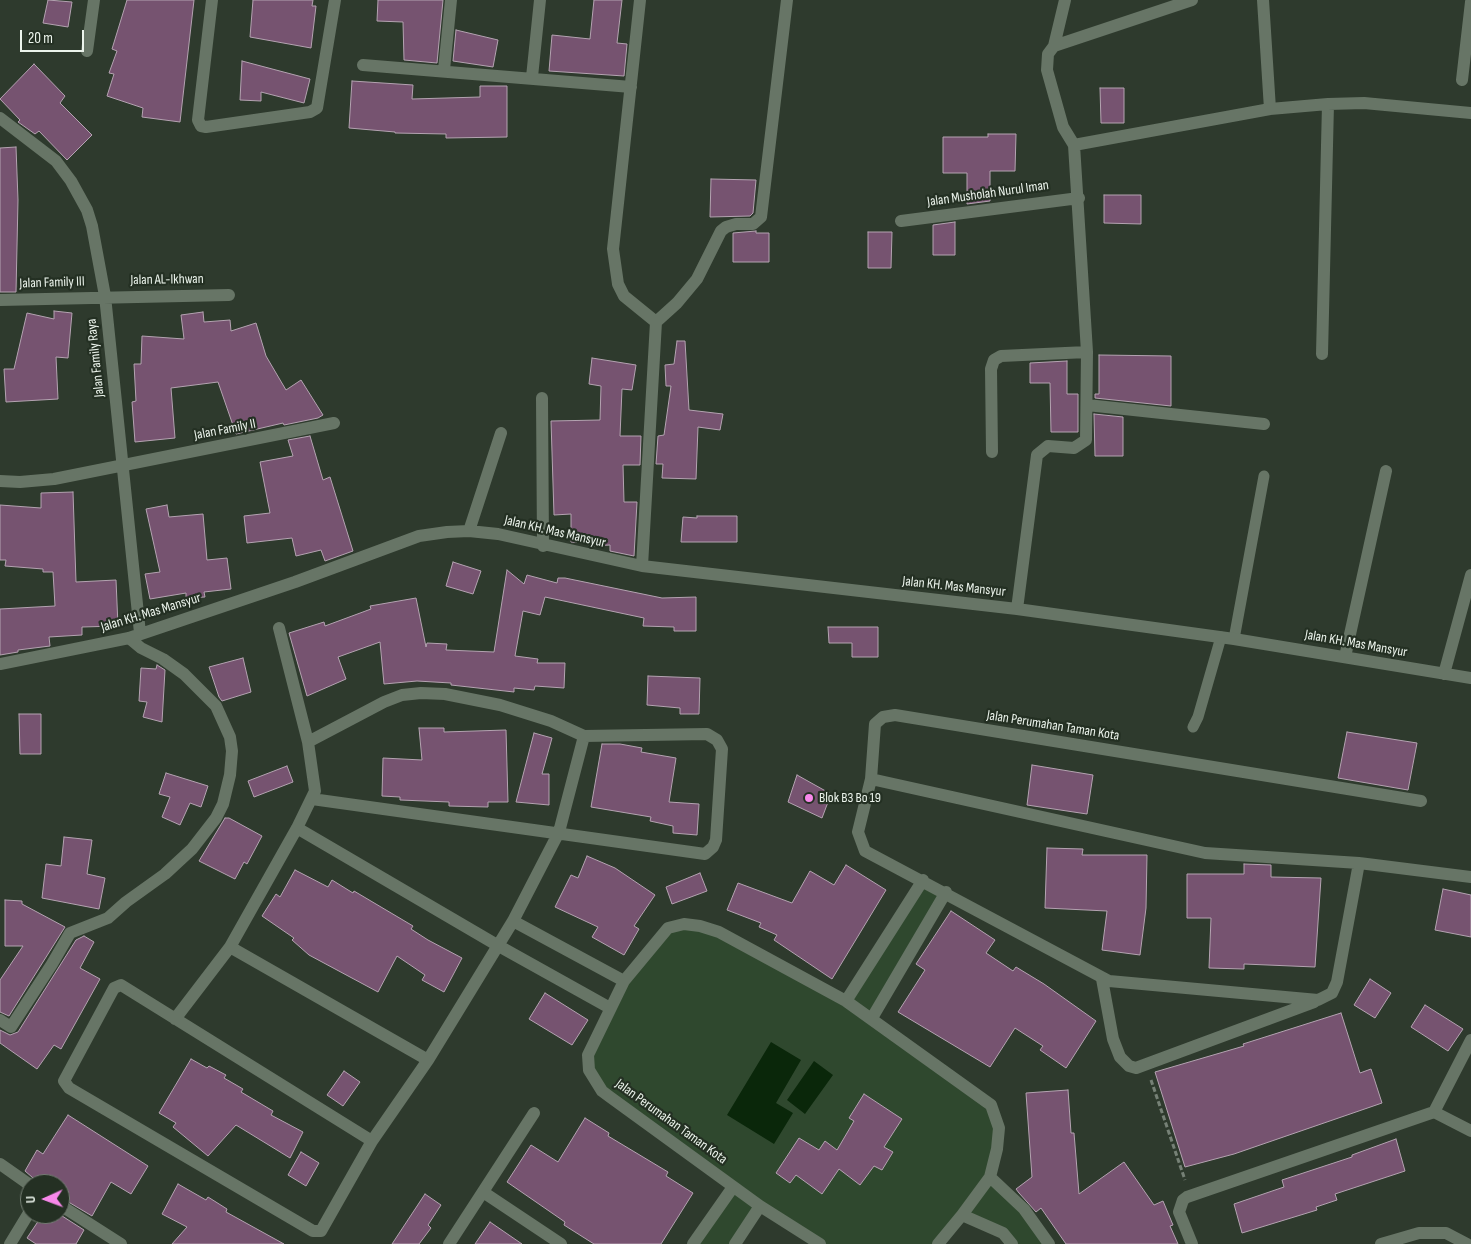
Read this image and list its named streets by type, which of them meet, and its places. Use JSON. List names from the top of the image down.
{
  "streets": {
    "street": [
      "Jalan Musholah Nurul Iman",
      "Jalan AL-Ikhwan",
      "Jalan Family III",
      "Jalan Family Raya",
      "Jalan Family II",
      "Jalan KH. Mas Mansyur",
      "Jalan Perumahan Taman Kota"
    ]
  },
  "crossings": [
    ["Jalan AL-Ikhwan", "Jalan Family III"],
    ["Jalan AL-Ikhwan", "Jalan Family Raya"],
    ["Jalan Family III", "Jalan Family Raya"],
    ["Jalan Family Raya", "Jalan Family II"],
    ["Jalan Family Raya", "Jalan KH. Mas Mansyur"]
  ],
  "places": ["Blok B3 Bo 19"],
  "scale_bar": "20 m",
  "north": "left"
}
